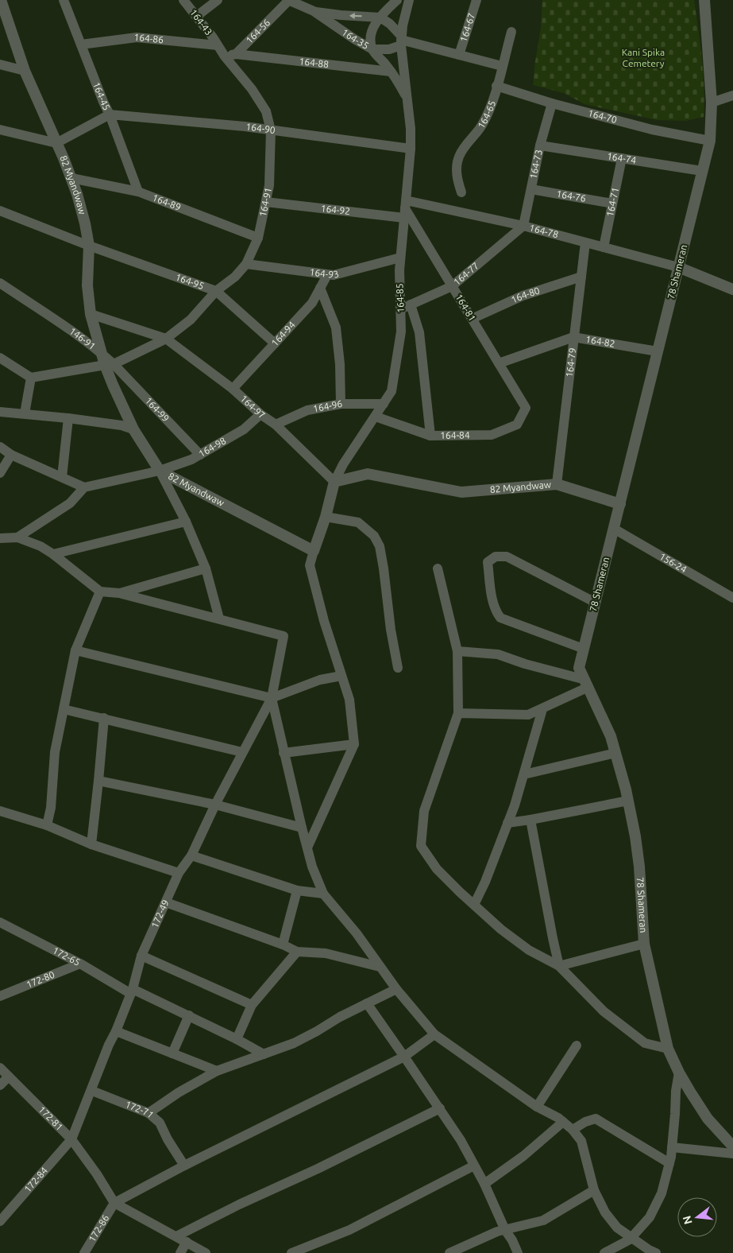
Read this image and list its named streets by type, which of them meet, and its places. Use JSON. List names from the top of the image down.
{
  "streets": {
    "street": [
      "164-43",
      "164-67",
      "164-56",
      "164-35",
      "164-86",
      "164-88",
      "164-45",
      "164-65",
      "164-70",
      "164-90",
      "164-74",
      "164-73",
      "82 Myandwaw",
      "164-76",
      "164-89",
      "164-91",
      "164-71",
      "164-92",
      "164-78",
      "78 Shameran",
      "164-93",
      "164-77",
      "164-95",
      "164-80",
      "164-85",
      "164-81",
      "164-94",
      "146-91",
      "164-82",
      "164-79",
      "164-97",
      "164-96",
      "164-99",
      "164-84",
      "164-98",
      "156-24",
      "172-49",
      "172-65",
      "172-80",
      "172-71",
      "172-81",
      "172-84",
      "172-86"
    ]
  },
  "crossings": [
    ["164-43", "164-86"],
    ["164-43", "164-91"],
    ["164-56", "164-35"],
    ["164-56", "164-88"],
    ["164-35", "164-85"],
    ["164-86", "164-45"],
    ["164-86", "164-91"],
    ["164-88", "164-85"],
    ["164-45", "164-90"],
    ["164-45", "164-89"],
    ["164-65", "164-70"],
    ["164-70", "164-73"],
    ["164-70", "78 Shameran"],
    ["164-90", "164-91"],
    ["164-90", "164-85"],
    ["164-74", "164-73"],
    ["164-74", "164-71"],
    ["164-74", "78 Shameran"],
    ["164-73", "164-76"],
    ["164-73", "164-78"],
    ["164-73", "164-77"],
    ["82 Myandwaw", "164-89"],
    ["82 Myandwaw", "78 Shameran"],
    ["82 Myandwaw", "164-95"],
    ["82 Myandwaw", "164-85"],
    ["82 Myandwaw", "146-91"],
    ["82 Myandwaw", "164-79"],
    ["82 Myandwaw", "164-97"],
    ["82 Myandwaw", "164-99"],
    ["82 Myandwaw", "164-98"],
    ["164-76", "164-71"],
    ["164-89", "164-91"],
    ["164-91", "164-92"],
    ["164-91", "164-93"],
    ["164-91", "164-95"],
    ["164-91", "164-97"],
    ["164-71", "164-78"],
    ["164-92", "164-78"],
    ["164-92", "164-85"],
    ["164-92", "164-81"],
    ["164-78", "78 Shameran"],
    ["164-78", "164-77"],
    ["164-78", "164-85"],
    ["164-78", "164-81"],
    ["164-78", "164-79"],
    ["78 Shameran", "164-82"],
    ["78 Shameran", "156-24"],
    ["164-93", "164-85"],
    ["164-93", "164-94"],
    ["164-93", "164-96"],
    ["164-77", "164-85"],
    ["164-77", "164-81"],
    ["164-95", "164-94"],
    ["164-80", "164-81"],
    ["164-80", "164-79"],
    ["164-85", "164-81"],
    ["164-85", "164-97"],
    ["164-85", "164-96"],
    ["164-85", "164-84"],
    ["164-81", "164-82"],
    ["164-81", "164-84"],
    ["164-94", "164-97"],
    ["164-82", "164-79"],
    ["164-97", "164-96"],
    ["164-97", "164-98"],
    ["164-99", "164-98"],
    ["172-49", "172-65"],
    ["172-49", "172-71"],
    ["172-49", "172-81"],
    ["172-49", "172-84"],
    ["172-65", "172-80"],
    ["172-81", "172-84"],
    ["172-81", "172-86"]
  ],
  "parks": ["Kani Spika Cemetery"],
  "north": "left"
}
